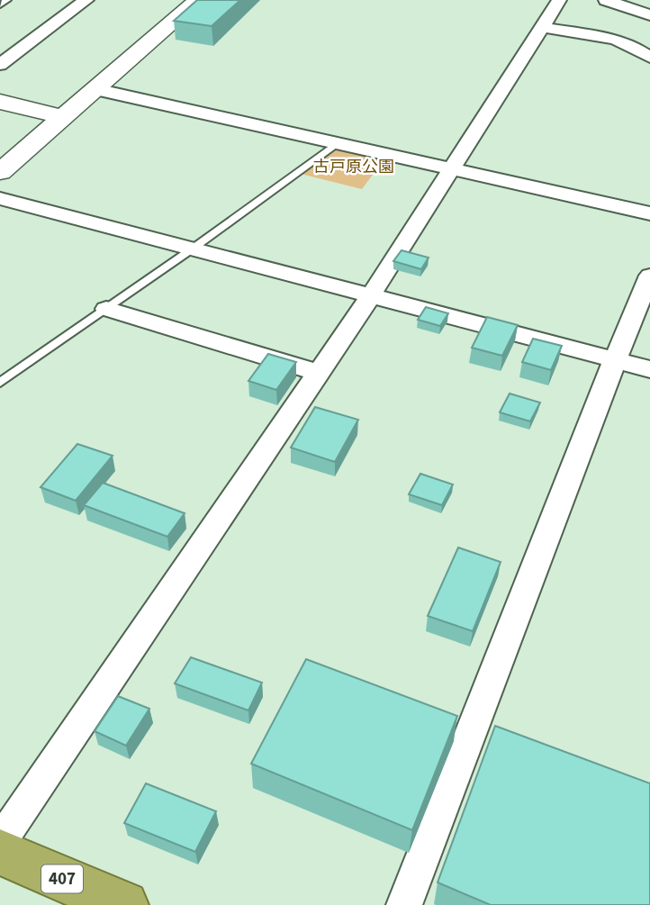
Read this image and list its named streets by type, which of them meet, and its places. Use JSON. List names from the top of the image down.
{
  "streets": {
    "highway": ["407"]
  },
  "parks": ["古戸原公園"]
}
